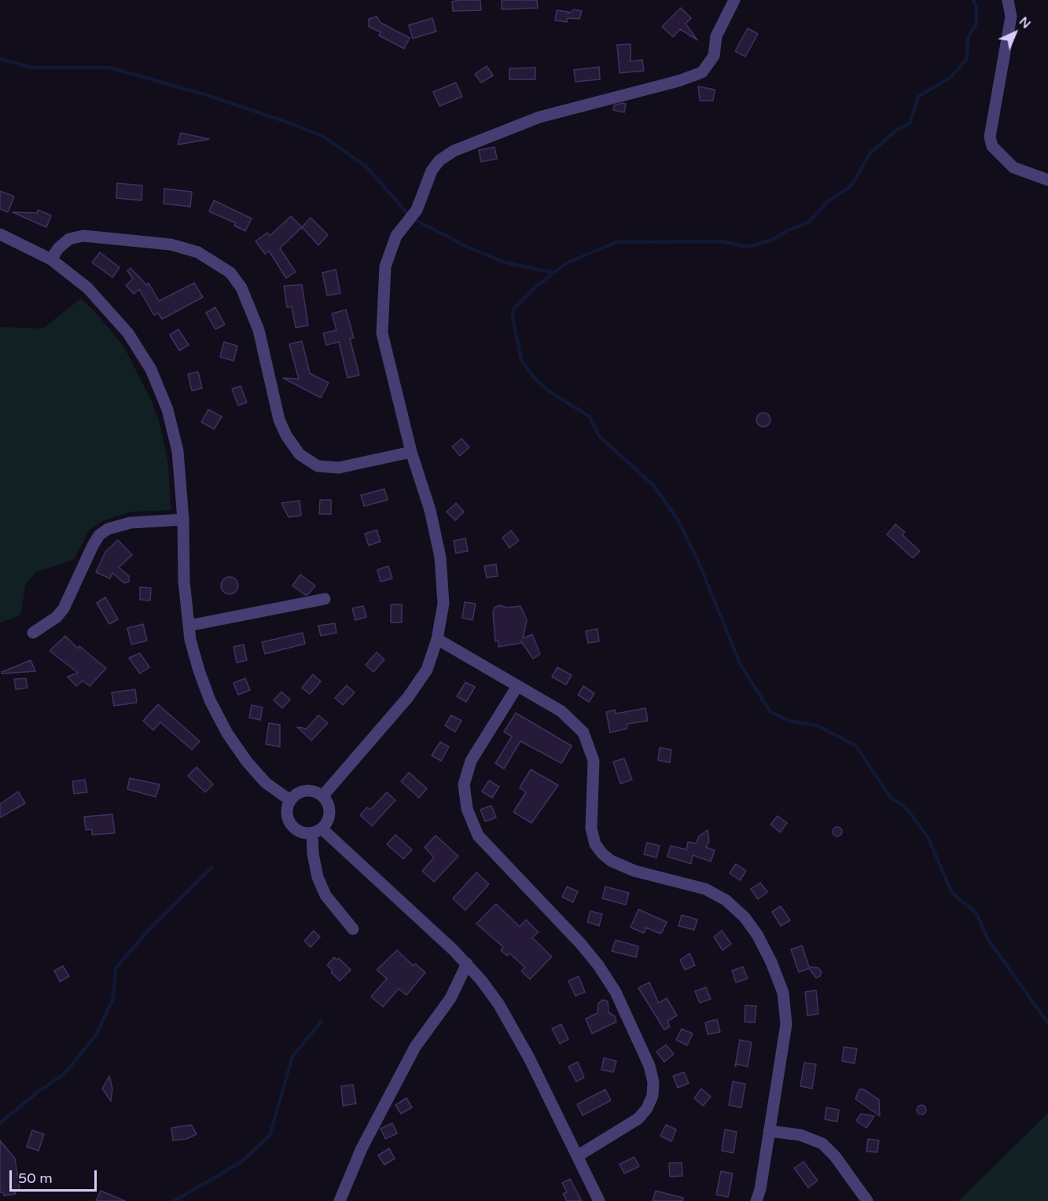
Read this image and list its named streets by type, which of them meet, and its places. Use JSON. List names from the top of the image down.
{
  "scale_bar": "50 m",
  "north": "top right"
}
